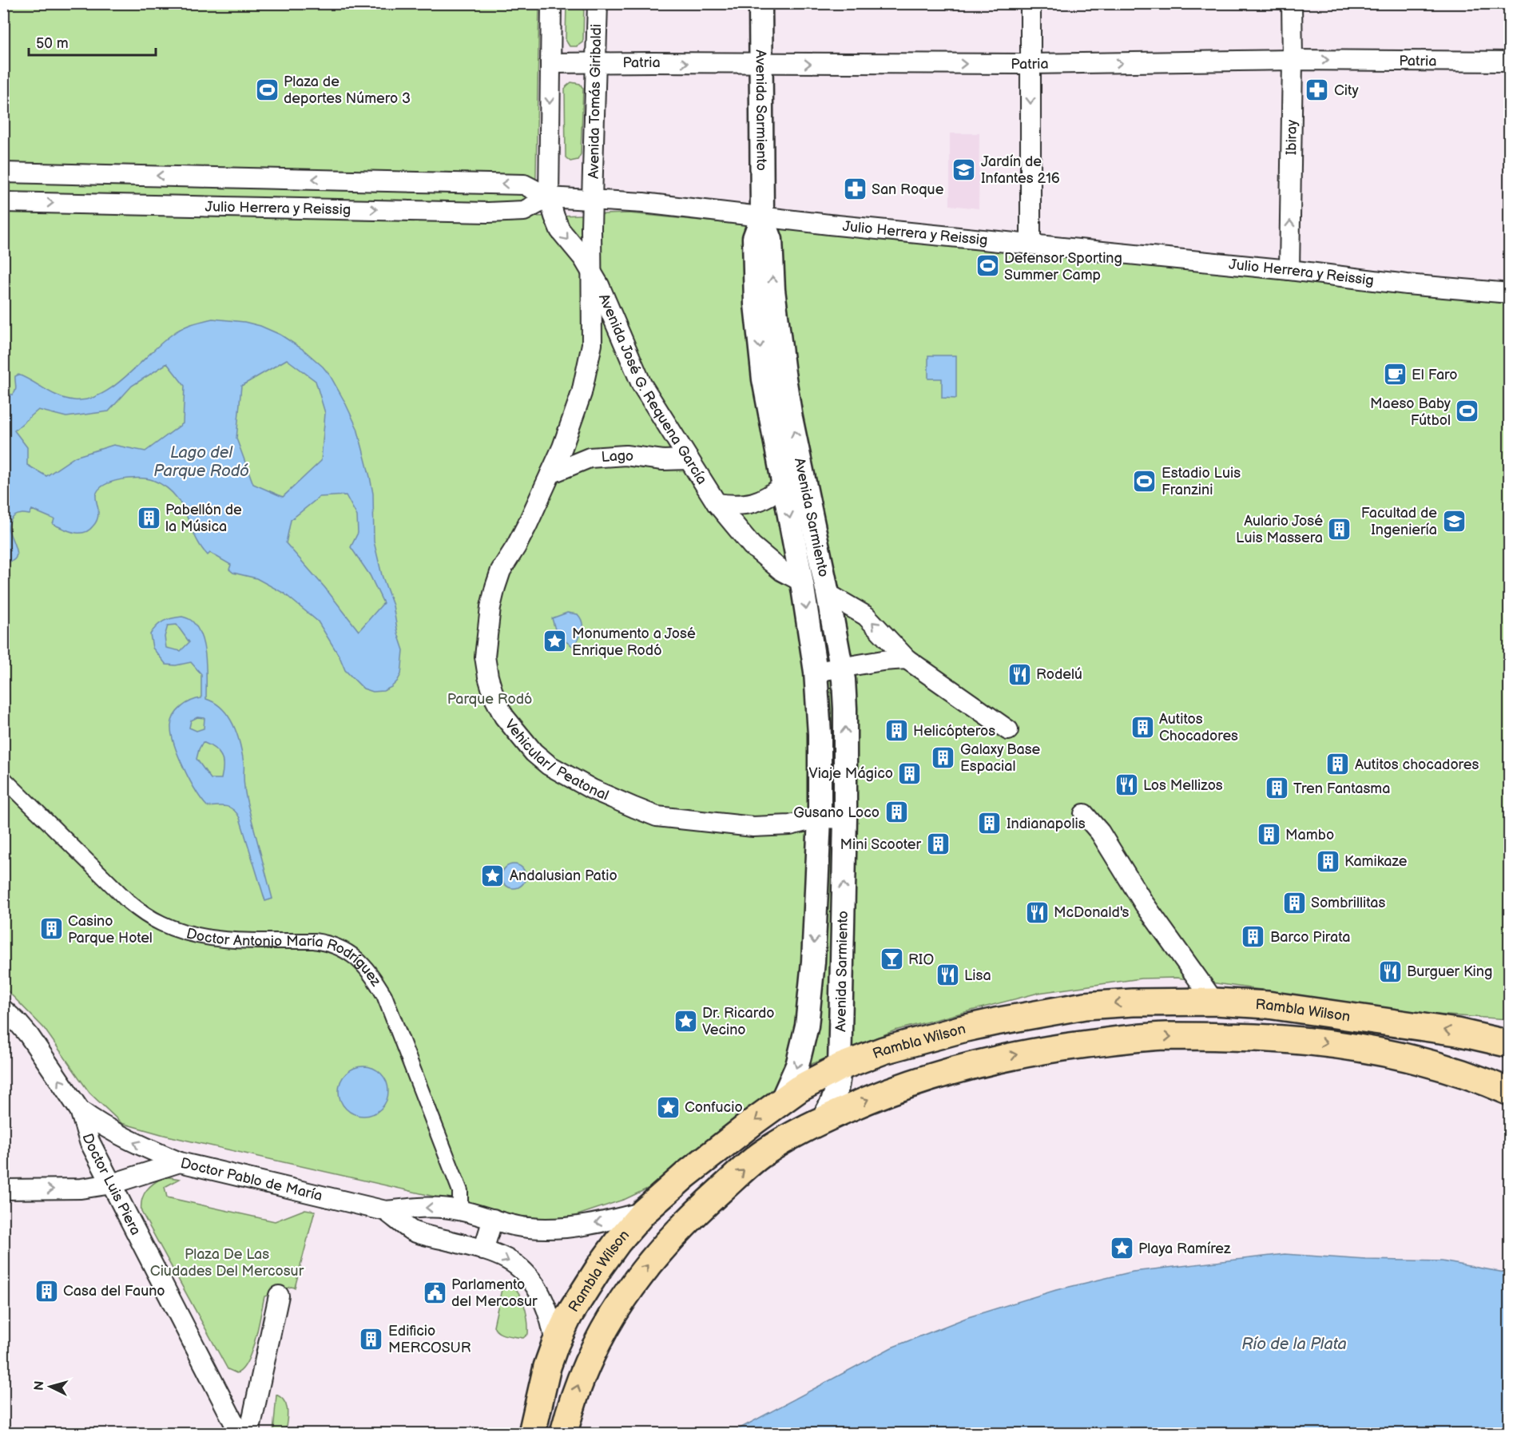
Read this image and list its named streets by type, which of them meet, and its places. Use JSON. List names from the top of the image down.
{
  "streets": {
    "main road": ["Rambla Wilson"],
    "street": [
      "Patria",
      "Avenida Tomás Giribaldi",
      "Avenida Sarmiento",
      "Ibiray",
      "Julio Herrera y Reissig",
      "Avenida José G. Requena García",
      "Lago",
      "Vehicular/ Peatonal",
      "Doctor Antonio María Rodríguez",
      "Doctor Pablo de María",
      "Doctor Luis Piera"
    ]
  },
  "crossings": [
    ["Patria", "Avenida Tomás Giribaldi"],
    ["Patria", "Avenida Sarmiento"],
    ["Patria", "Ibiray"],
    ["Avenida Tomás Giribaldi", "Julio Herrera y Reissig"],
    ["Avenida Tomás Giribaldi", "Avenida José G. Requena García"],
    ["Avenida Sarmiento", "Julio Herrera y Reissig"],
    ["Avenida Sarmiento", "Avenida José G. Requena García"],
    ["Avenida Sarmiento", "Vehicular/ Peatonal"],
    ["Avenida Sarmiento", "Rambla Wilson"],
    ["Ibiray", "Julio Herrera y Reissig"],
    ["Julio Herrera y Reissig", "Avenida José G. Requena García"],
    ["Avenida José G. Requena García", "Lago"],
    ["Avenida José G. Requena García", "Vehicular/ Peatonal"],
    ["Lago", "Vehicular/ Peatonal"],
    ["Doctor Antonio María Rodríguez", "Doctor Pablo de María"],
    ["Rambla Wilson", "Doctor Pablo de María"],
    ["Doctor Pablo de María", "Doctor Luis Piera"]
  ],
  "one_way": ["Patria", "Ibiray", "Doctor Luis Piera"],
  "water": ["Lago del Parque Rodó", "Río de la Plata"],
  "parks": ["Parque Rodó", "Plaza De Las Ciudades Del Mercosur"],
  "places": {
    "sports": [
      "Plaza de deportes Número 3",
      "Defensor Sporting Summer Camp",
      "Maeso Baby Fútbol",
      "Estadio Luis Franzini"
    ],
    "pharmacy": ["City", "San Roque"],
    "school or university": ["Jardín de Infantes 216", "Facultad de Ingeniería"],
    "cafe": ["El Faro"],
    "building": [
      "Pabellón de la Música",
      "Aulario José Luis Massera",
      "Autitos Chocadores",
      "Helicópteros",
      "Galaxy Base Espacial",
      "Autitos chocadores",
      "Viaje Mágico",
      "Tren Fantasma",
      "Gusano Loco",
      "Indianapolis",
      "Mambo",
      "Mini Scooter",
      "Kamikaze",
      "Sombrillitas",
      "Casino Parque Hotel",
      "Barco Pirata",
      "Casa del Fauno",
      "Edificio MERCOSUR"
    ],
    "place": [
      "Monumento a José Enrique Rodó",
      "Andalusian Patio",
      "Dr. Ricardo Vecino",
      "Confucio",
      "Playa Ramírez"
    ],
    "restaurant": [
      "Rodelú",
      "Los Mellizos",
      "McDonald's",
      "Burguer King",
      "Lisa"
    ],
    "bar": ["RIO"],
    "public building": ["Parlamento del Mercosur"]
  },
  "scale_bar": "50 m",
  "north": "left"
}
